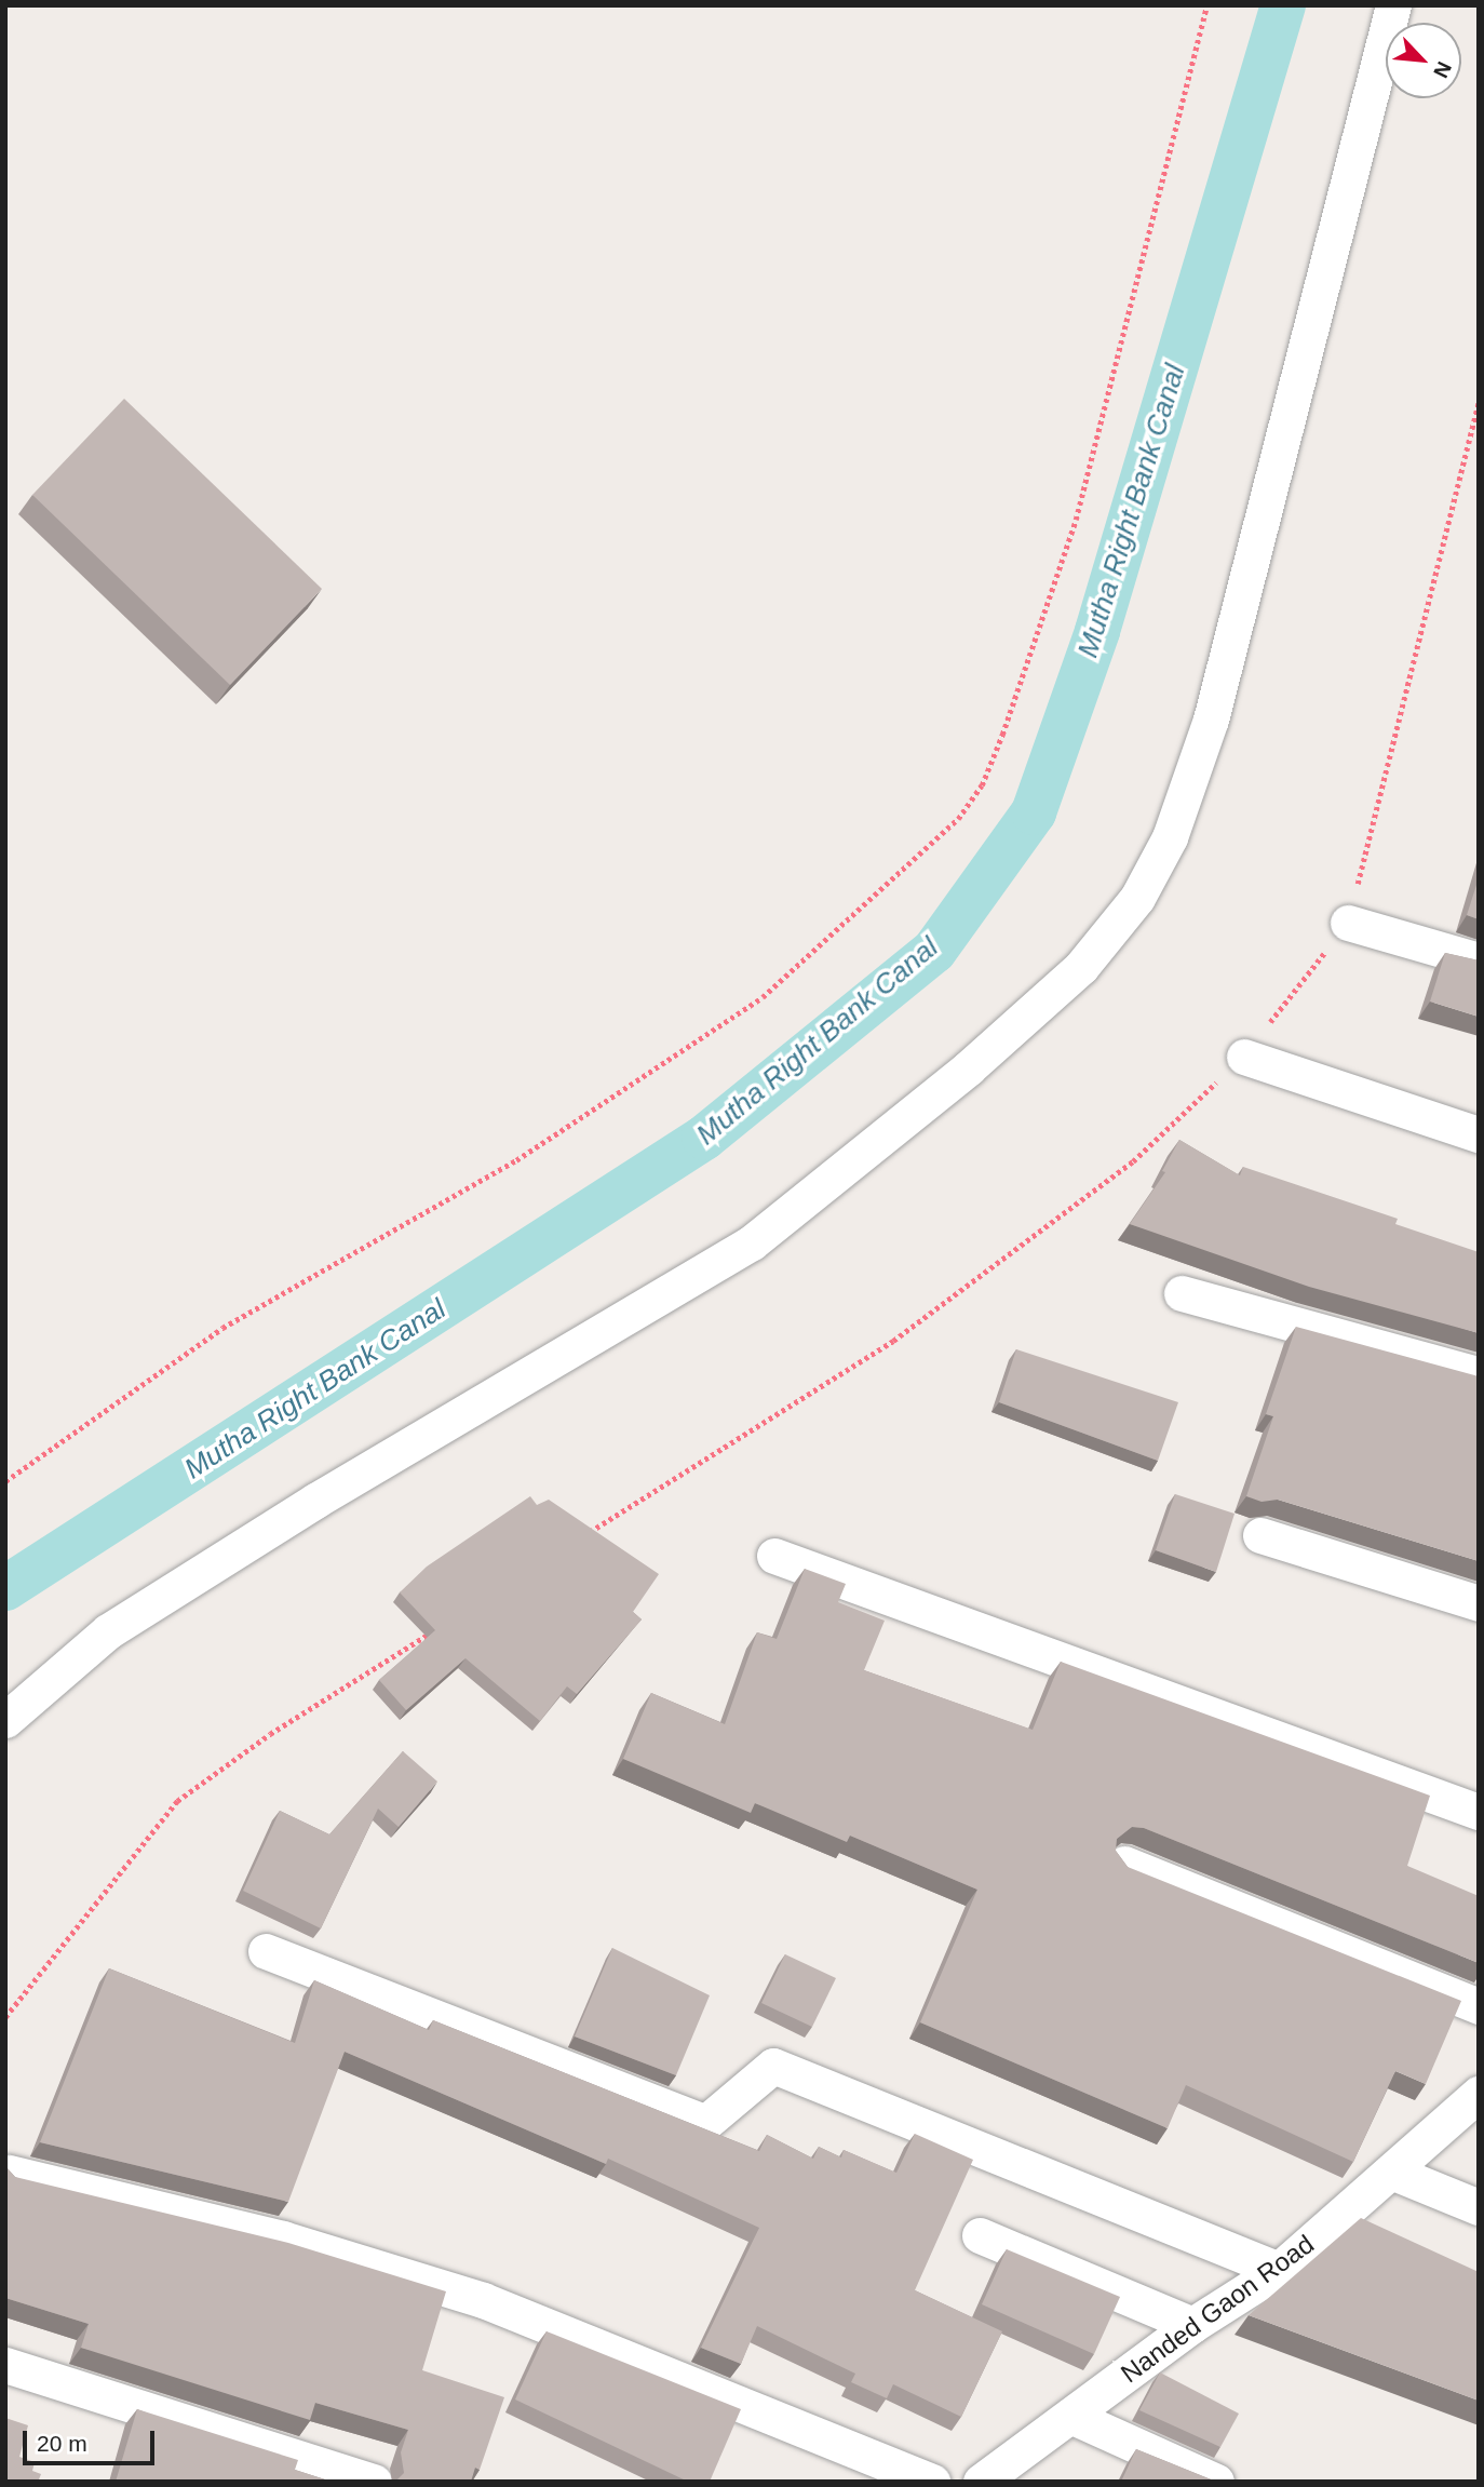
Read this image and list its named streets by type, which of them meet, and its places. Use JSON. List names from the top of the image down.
{
  "streets": {
    "street": ["Nanded Gaon Road"]
  },
  "water": ["Mutha Right Bank Canal"],
  "scale_bar": "20 m",
  "north": "bottom right"
}
